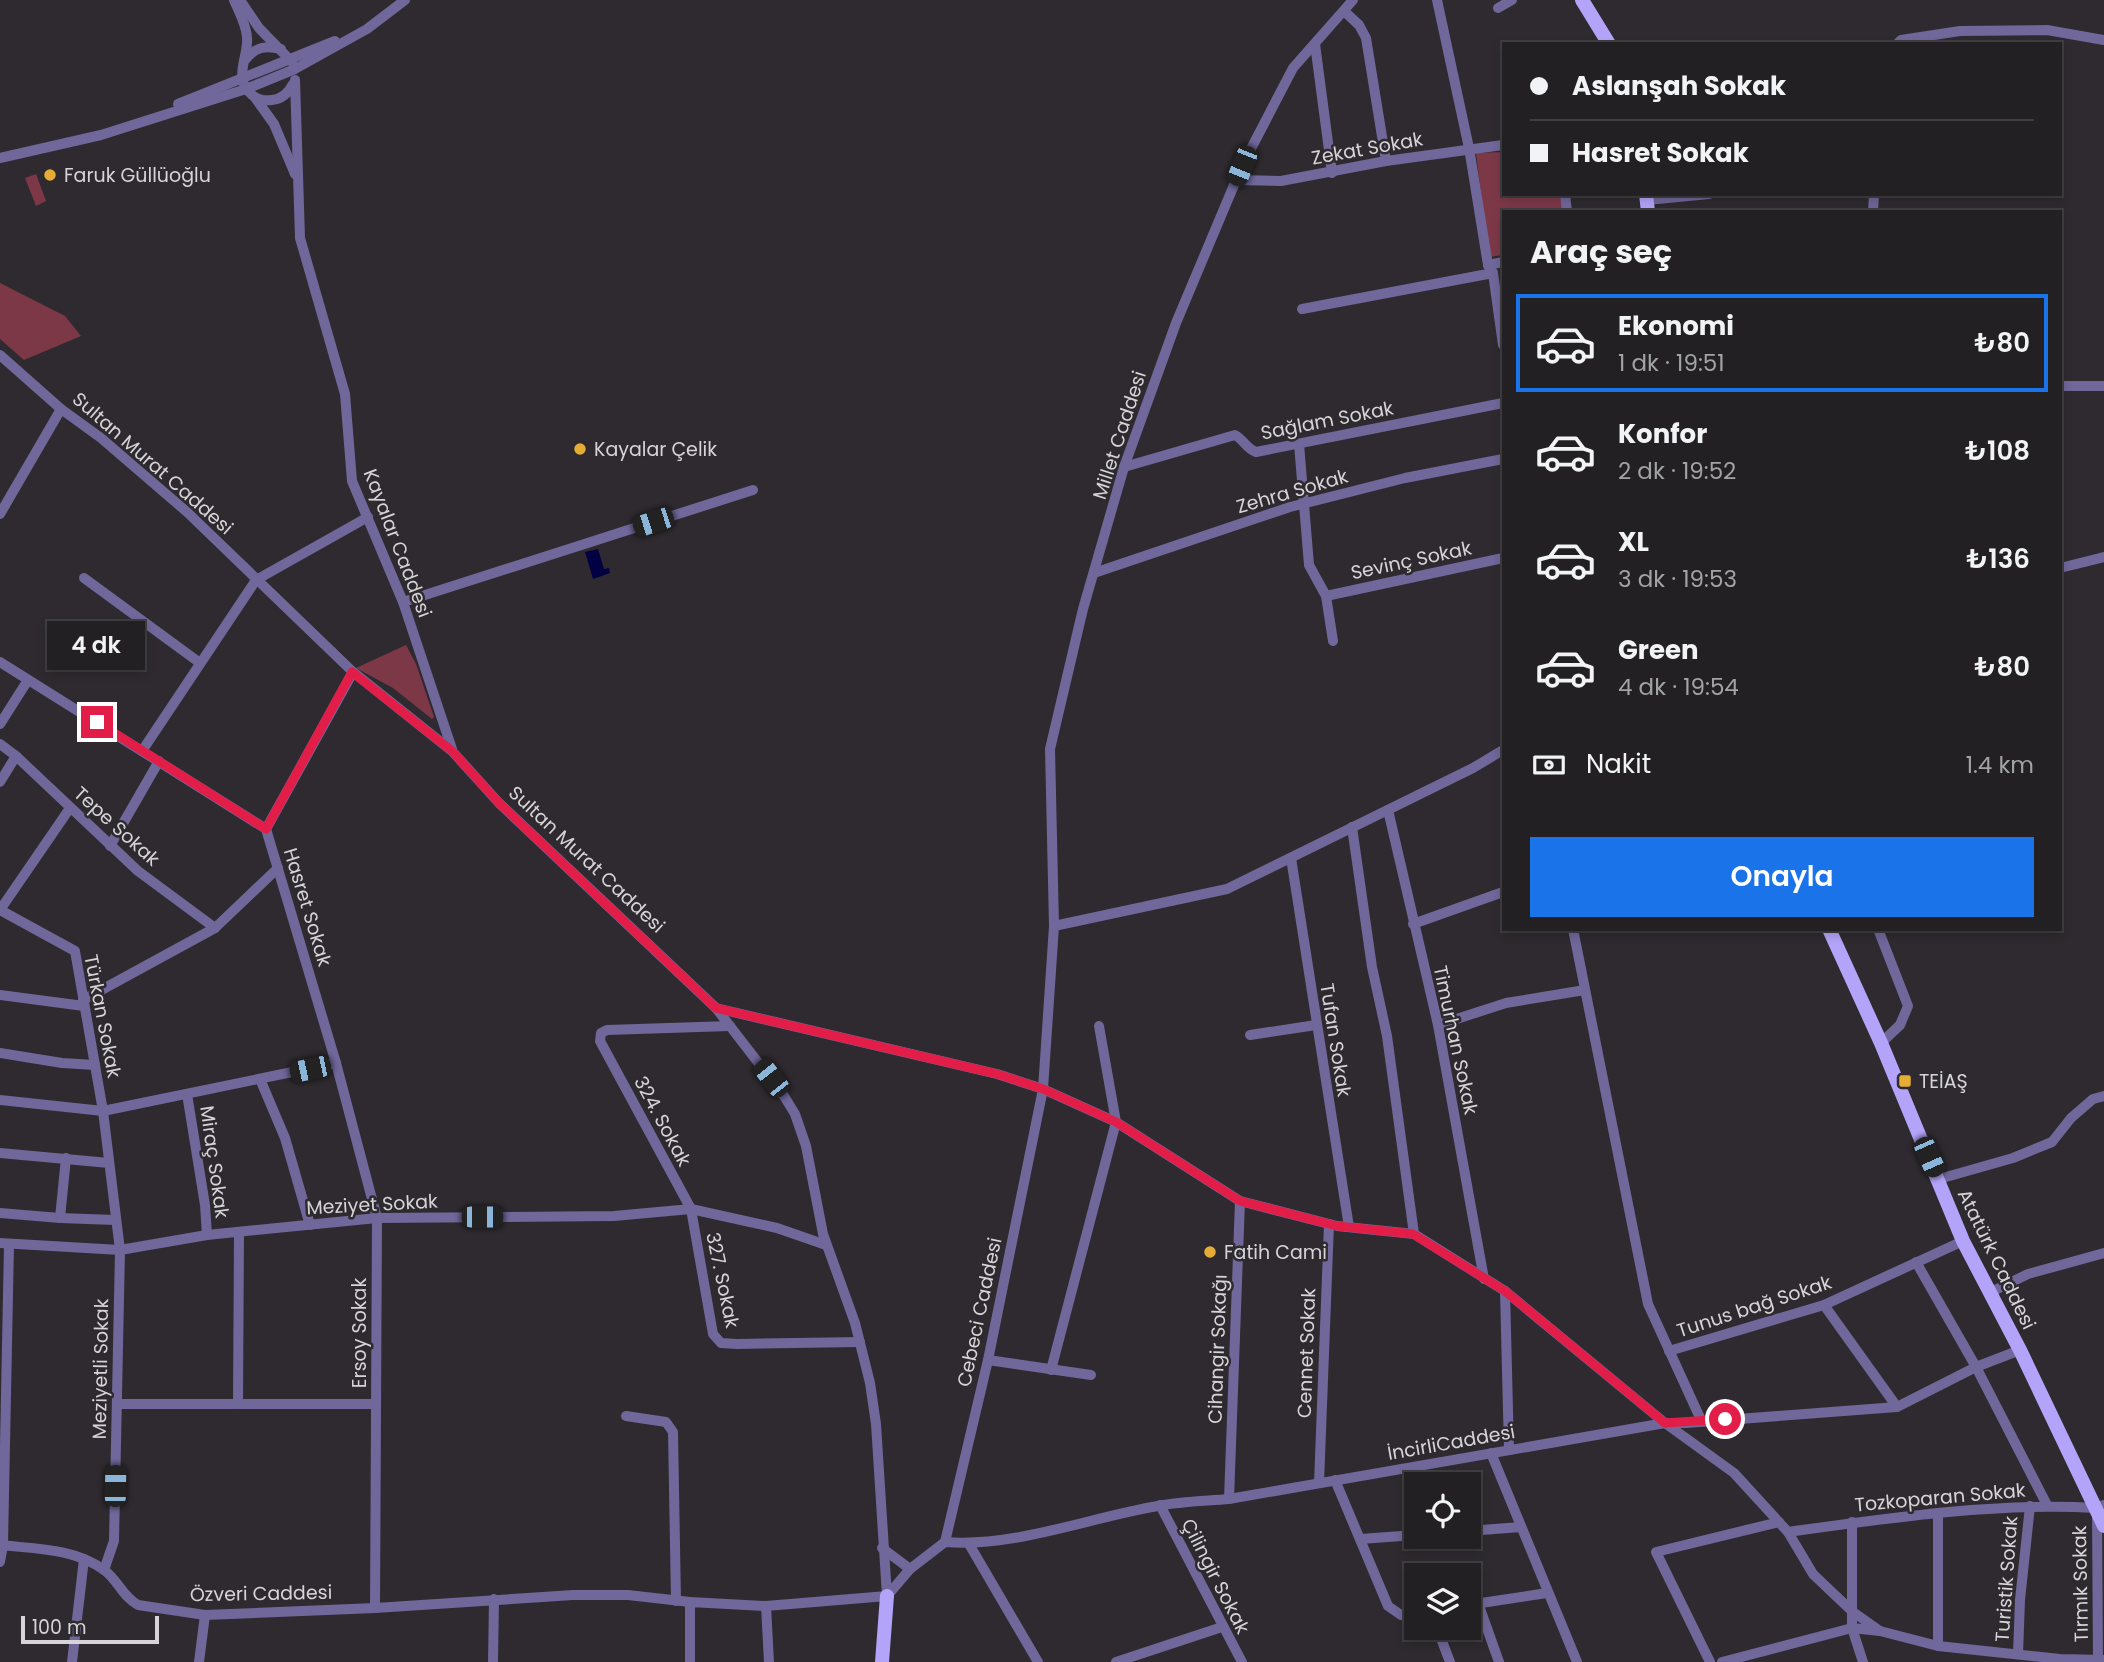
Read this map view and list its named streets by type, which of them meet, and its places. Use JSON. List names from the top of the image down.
{
  "streets": {
    "main road": ["Atatürk Caddesi"],
    "street": [
      "Zekat Sokak",
      "Sağlam Sokak",
      "Millet Caddesi",
      "Sultan Murat Caddesi",
      "Zehra Sokak",
      "Kayalar Caddesi",
      "Sevinç Sokak",
      "Tepe Sokak",
      "Hasret Sokak",
      "Türkan Sokak",
      "Tufan Sokak",
      "Timurhan Sokak",
      "324. Sokak",
      "Miraç Sokak",
      "Meziyet Sokak",
      "327. Sokak",
      "Tunus bağ Sokak",
      "Cebeci Caddesi",
      "Ersoy Sokak",
      "Cihangir Sokağı",
      "Cennet Sokak",
      "Meziyetli Sokak",
      "İncirliCaddesi",
      "Tozkoparan Sokak",
      "Çilingir Sokak",
      "Turistik Sokak",
      "Tırmık Sokak",
      "Özveri Caddesi"
    ]
  },
  "crossings": [
    ["Zekat Sokak", "Millet Caddesi"],
    ["Sağlam Sokak", "Millet Caddesi"],
    ["Millet Caddesi", "Zehra Sokak"],
    ["Millet Caddesi", "Cebeci Caddesi"],
    ["Sultan Murat Caddesi", "Kayalar Caddesi"],
    ["Sultan Murat Caddesi", "324. Sokak"],
    ["Sultan Murat Caddesi", "Meziyet Sokak"],
    ["Sultan Murat Caddesi", "327. Sokak"],
    ["Sultan Murat Caddesi", "Özveri Caddesi"],
    ["Tepe Sokak", "Türkan Sokak"],
    ["Hasret Sokak", "Ersoy Sokak"],
    ["Türkan Sokak", "Meziyet Sokak"],
    ["Türkan Sokak", "Meziyetli Sokak"],
    ["324. Sokak", "Meziyet Sokak"],
    ["324. Sokak", "327. Sokak"],
    ["Miraç Sokak", "Meziyet Sokak"],
    ["Meziyet Sokak", "327. Sokak"],
    ["Meziyet Sokak", "Ersoy Sokak"],
    ["Meziyet Sokak", "Meziyetli Sokak"],
    ["Atatürk Caddesi", "Tunus bağ Sokak"],
    ["Atatürk Caddesi", "Tozkoparan Sokak"],
    ["Atatürk Caddesi", "Tırmık Sokak"],
    ["Cebeci Caddesi", "İncirliCaddesi"],
    ["Ersoy Sokak", "Özveri Caddesi"],
    ["Cihangir Sokağı", "İncirliCaddesi"],
    ["Cennet Sokak", "İncirliCaddesi"],
    ["Meziyetli Sokak", "Özveri Caddesi"],
    ["İncirliCaddesi", "Çilingir Sokak"],
    ["Tozkoparan Sokak", "Turistik Sokak"],
    ["Tozkoparan Sokak", "Tırmık Sokak"]
  ],
  "places": {
    "other": ["Faruk Güllüoğlu", "Kayalar Çelik", "Fatih Cami"],
    "transit": ["TEİAŞ"]
  },
  "scale_bar": "100 m",
  "page": {
    "banner": ["Aslanşah Sokak", "Hasret Sokak"],
    "heading": "Araç seç",
    "list": [
      {
        "name": "Ekonomi",
        "note": "1 dk · 19:51",
        "value": "₺80"
      },
      {
        "name": "Konfor",
        "note": "2 dk · 19:52",
        "value": "₺108"
      },
      {
        "name": "XL",
        "note": "3 dk · 19:53",
        "value": "₺136"
      },
      {
        "name": "Green",
        "note": "4 dk · 19:54",
        "value": "₺80"
      }
    ],
    "bubble": "4 dk",
    "pay": ["Nakit", "1.4 km"],
    "buttons": "Onayla",
    "scale": "100 m"
  }
}
